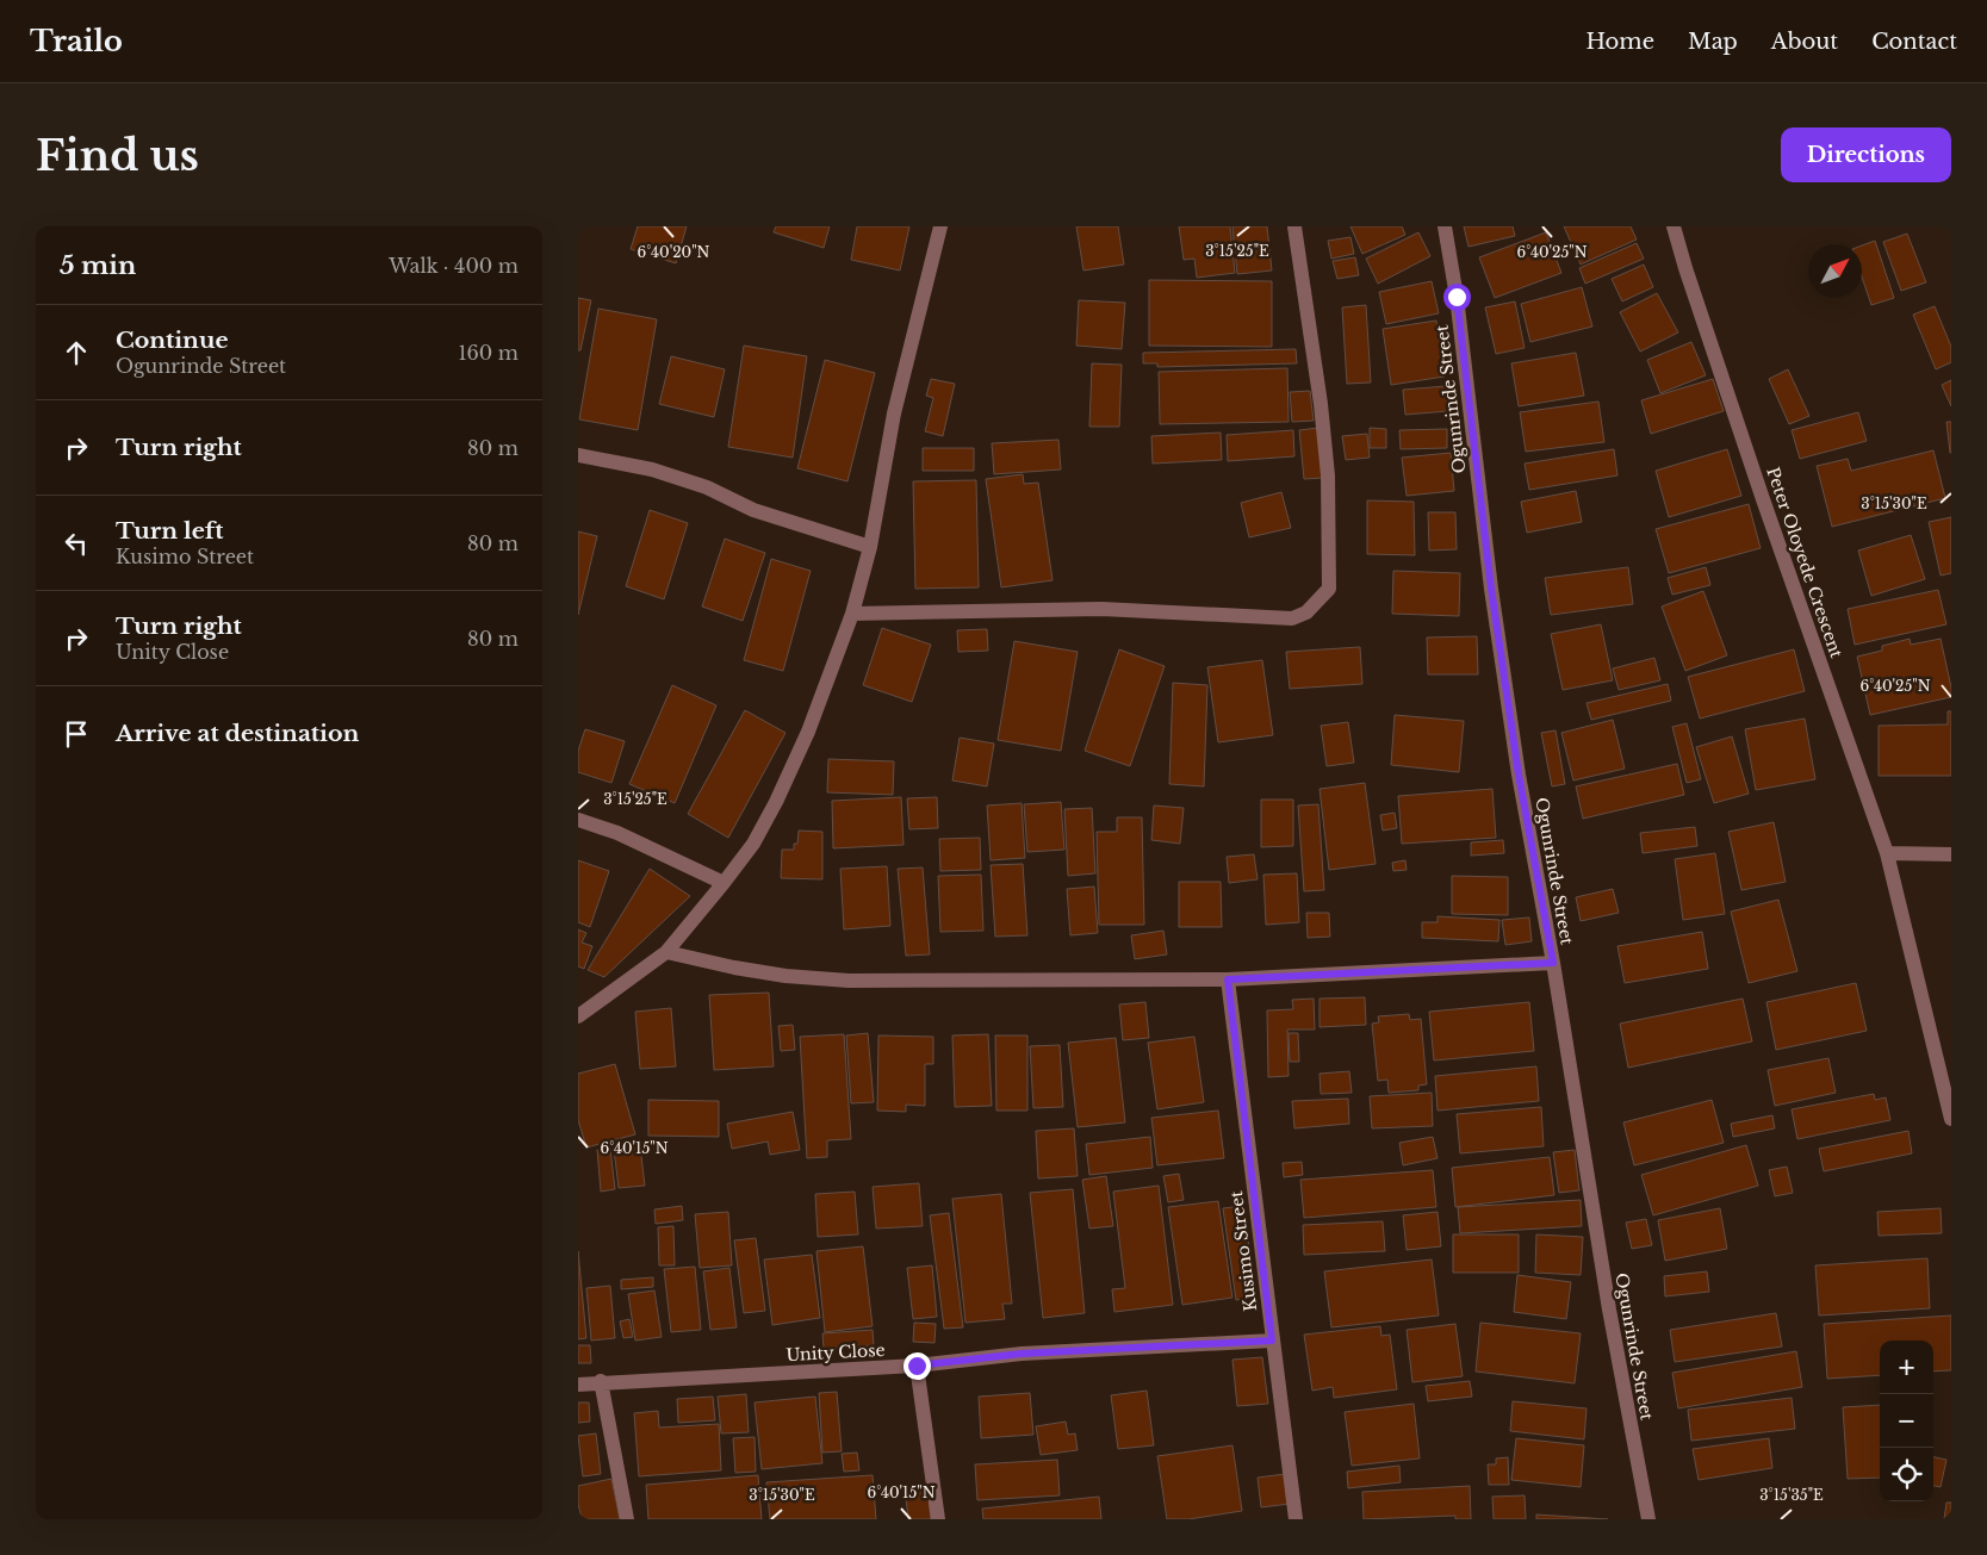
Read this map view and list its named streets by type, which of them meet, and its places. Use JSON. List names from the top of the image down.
{
  "streets": {
    "street": [
      "Ogunrinde Street",
      "Peter Oloyede Crescent",
      "Kusimo Street",
      "Unity Close"
    ]
  },
  "crossings": [
    ["Kusimo Street", "Unity Close"]
  ],
  "north": "top right",
  "page": {
    "header": "Trailo",
    "nav": [
      "Home",
      "Map",
      "About",
      "Contact"
    ],
    "buttons": "Directions",
    "title": "Find us",
    "heading": ["5 min", "Walk · 400 m"],
    "list": [
      ["Continue", "Ogunrinde Street", "160 m"],
      ["Turn right", "80 m"],
      ["Turn left", "Kusimo Street", "80 m"],
      ["Turn right", "Unity Close", "80 m"],
      "Arrive at destination"
    ],
    "map_buttons": ["+", "−"]
  },
  "coordinates": [
    "3°15'25\"E",
    "6°40'20\"N",
    "6°40'25\"N",
    "3°15'30\"E",
    "6°40'15\"N",
    "3°15'35\"E"
  ]
}
